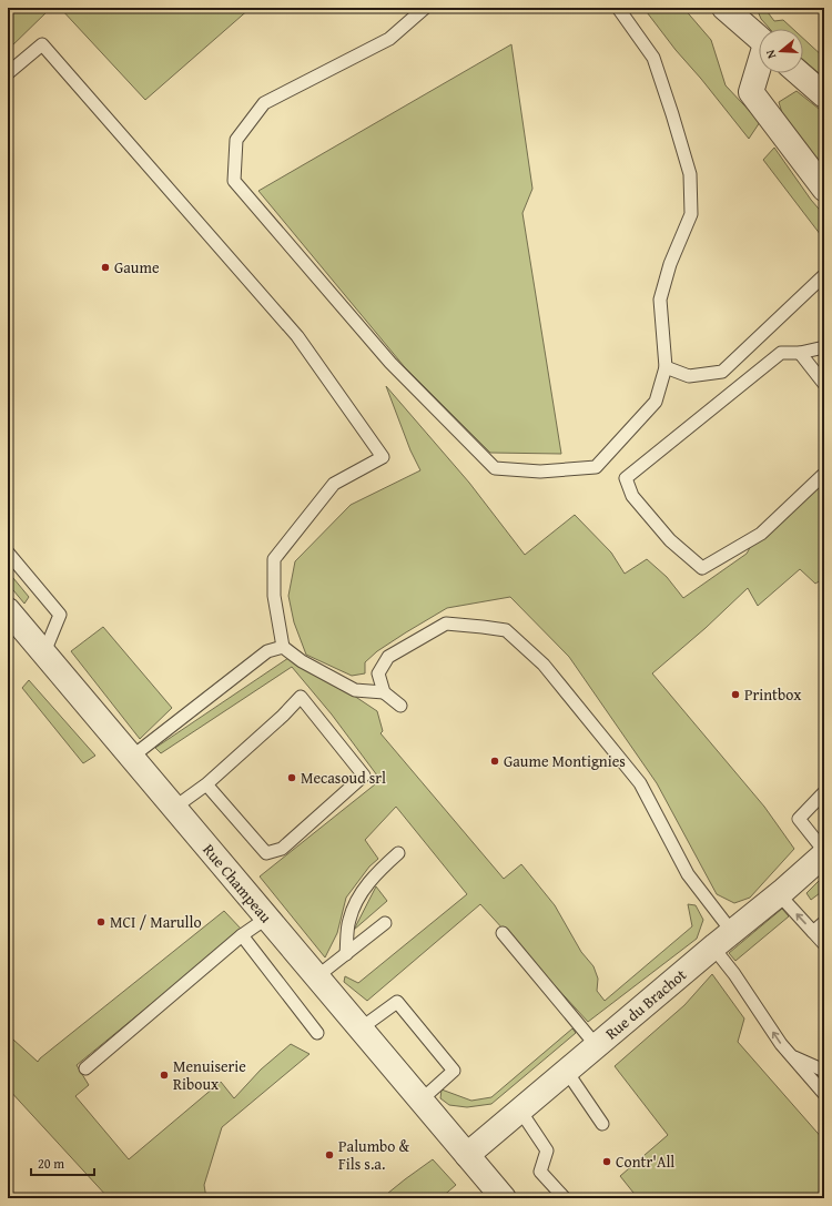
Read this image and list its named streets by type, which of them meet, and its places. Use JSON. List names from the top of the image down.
{
  "streets": {
    "street": ["Rue Champeau", "Rue du Brachot"]
  },
  "crossings": [
    ["Rue Champeau", "Rue du Brachot"]
  ],
  "places": [
    "Gaume",
    "Printbox",
    "Gaume Montignies",
    "Mecasoud srl",
    "MCI / Marullo",
    "Menuiserie Riboux",
    "Palumbo & Fils s.a.",
    "Contr'All"
  ],
  "scale_bar": "20 m",
  "north": "left"
}
